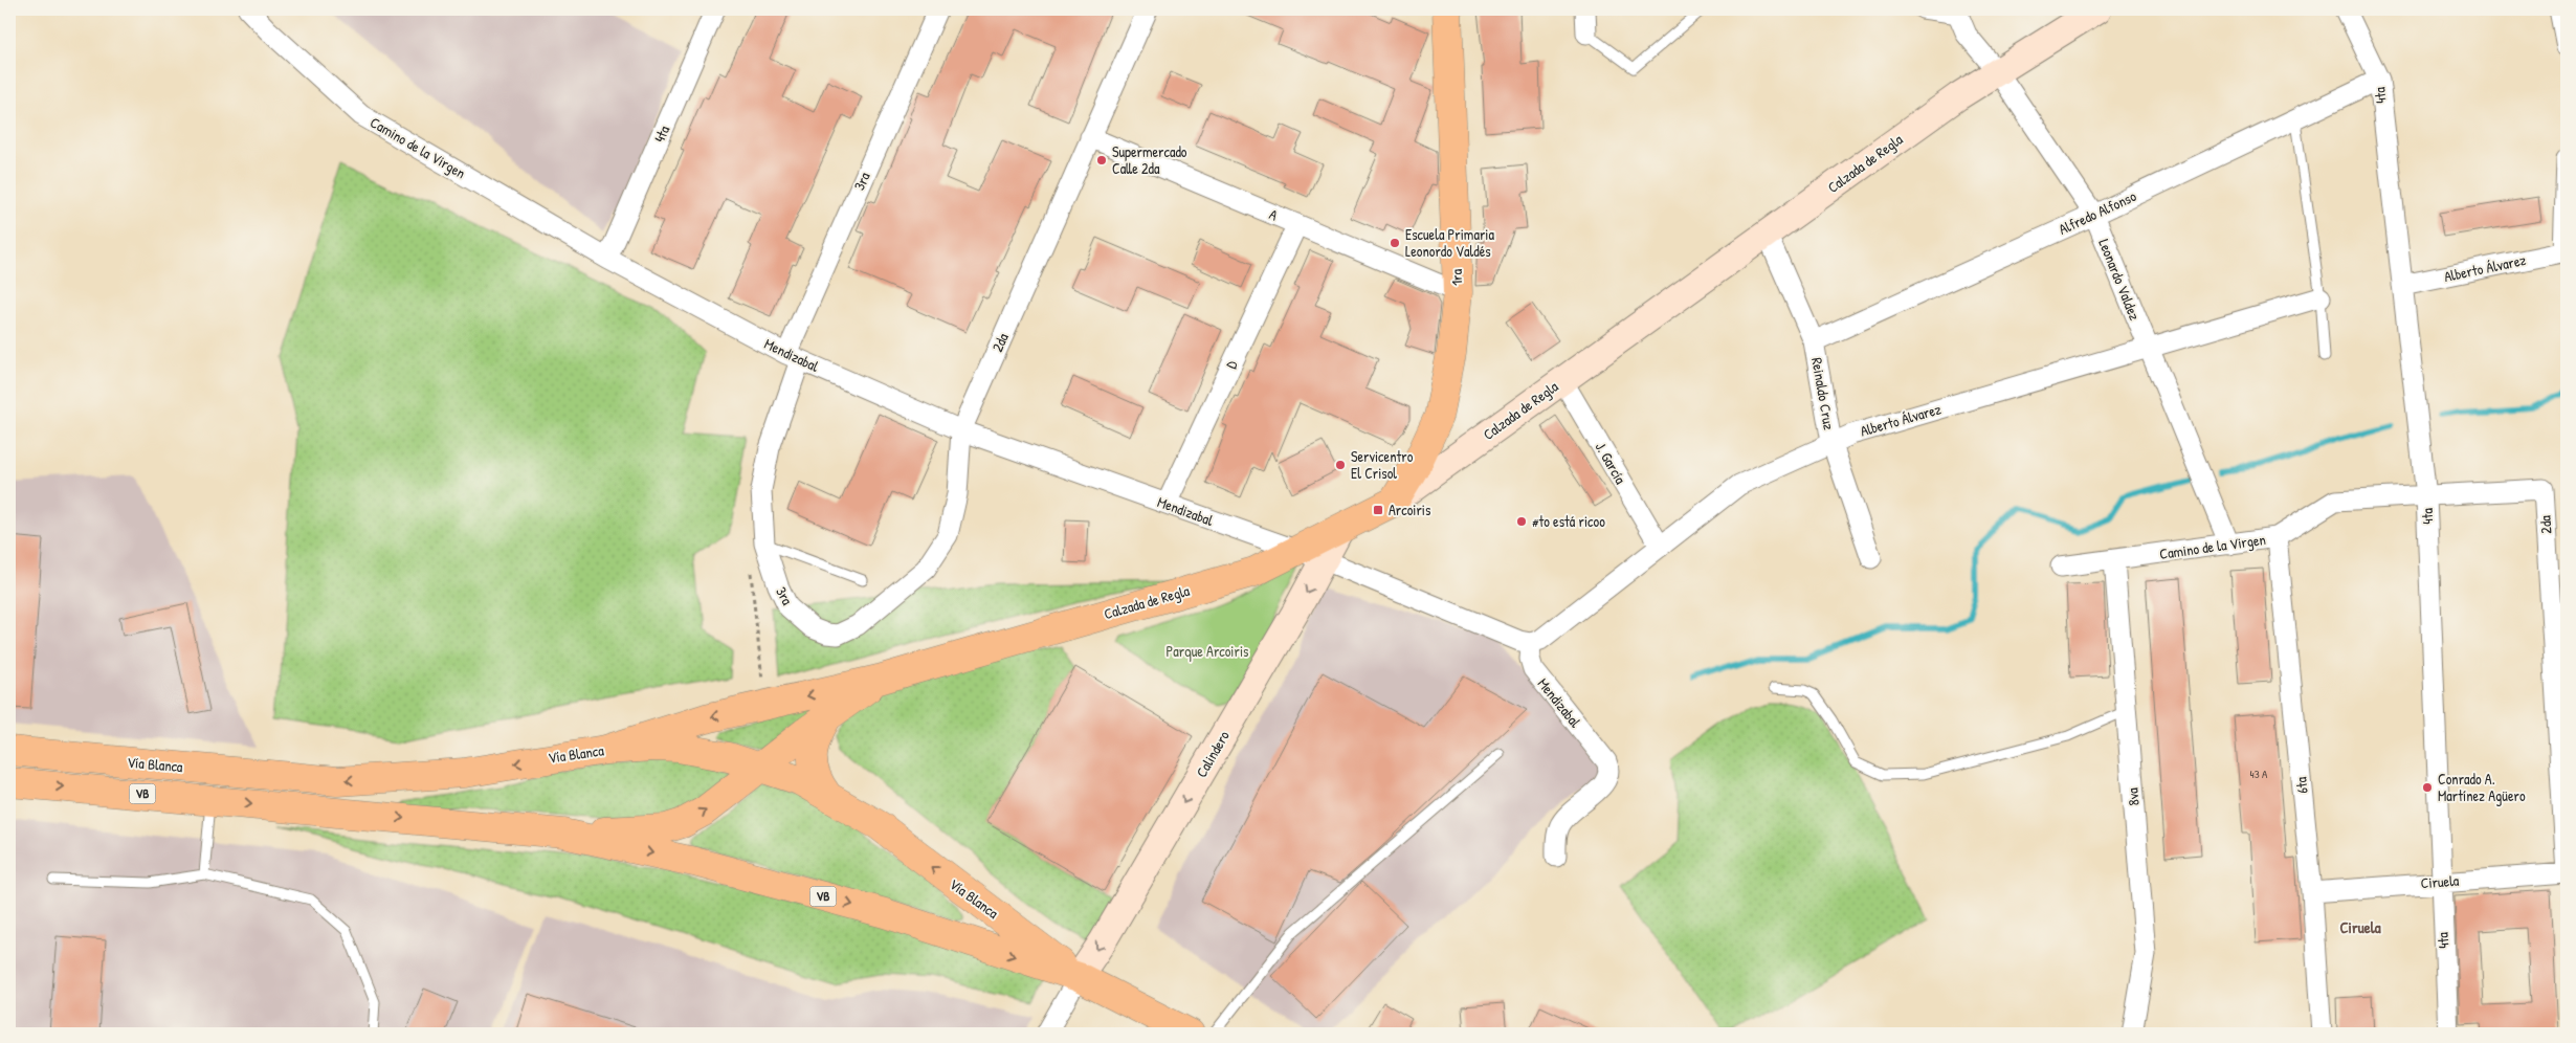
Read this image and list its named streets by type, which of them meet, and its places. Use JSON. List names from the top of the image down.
{
  "streets": {
    "main road": [
      "Calzada de Regla",
      "1ra",
      "Vía Blanca",
      "Calindero",
      "VB"
    ],
    "street": [
      "4ta",
      "Camino de la Virgen",
      "3ra",
      "Alfredo Alfonso",
      "A",
      "Alberto Álvarez",
      "Leonardo Valdez",
      "2da",
      "Mendizabal",
      "D",
      "Reinaldo Cruz",
      "J. García",
      "6ta",
      "8va",
      "Ciruela"
    ]
  },
  "crossings": [
    ["4ta", "Camino de la Virgen"],
    ["4ta", "Alfredo Alfonso"],
    ["4ta", "Alberto Álvarez"],
    ["4ta", "Mendizabal"],
    ["4ta", "Ciruela"],
    ["Camino de la Virgen", "Leonardo Valdez"],
    ["Camino de la Virgen", "2da"],
    ["Camino de la Virgen", "Mendizabal"],
    ["Camino de la Virgen", "6ta"],
    ["Camino de la Virgen", "8va"],
    ["Calzada de Regla", "1ra"],
    ["Calzada de Regla", "Leonardo Valdez"],
    ["Calzada de Regla", "Mendizabal"],
    ["Calzada de Regla", "Reinaldo Cruz"],
    ["Calzada de Regla", "J. García"],
    ["Calzada de Regla", "Vía Blanca"],
    ["Calzada de Regla", "Calindero"],
    ["3ra", "2da"],
    ["3ra", "Mendizabal"],
    ["Alfredo Alfonso", "Leonardo Valdez"],
    ["Alfredo Alfonso", "Reinaldo Cruz"],
    ["A", "1ra"],
    ["A", "2da"],
    ["A", "D"],
    ["Alberto Álvarez", "Leonardo Valdez"],
    ["Alberto Álvarez", "Mendizabal"],
    ["Alberto Álvarez", "Reinaldo Cruz"],
    ["Alberto Álvarez", "J. García"],
    ["2da", "Mendizabal"],
    ["2da", "Ciruela"],
    ["Mendizabal", "D"],
    ["Mendizabal", "Calindero"],
    ["Vía Blanca", "Calindero"],
    ["6ta", "Ciruela"]
  ],
  "one_way": ["Calindero"],
  "districts": ["Ciruela"],
  "parks": ["Parque Arcoiris"],
  "places": {
    "other": [
      "Supermercado Calle 2da",
      "Escuela Primaria Leonordo Valdés",
      "Servicentro El Crisol",
      "#to está ricoo",
      "Conrado A. Martínez Agüero"
    ],
    "transit": ["Arcoiris"]
  },
  "house_numbers": ["43 A"]
}
